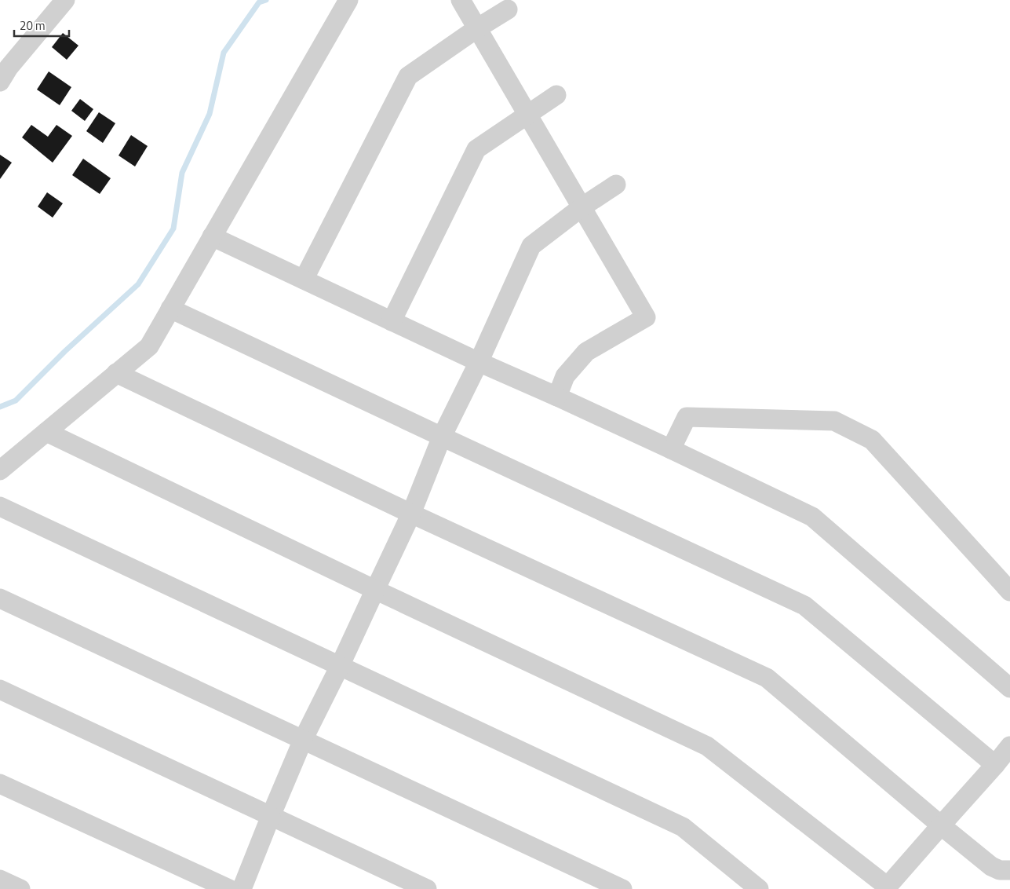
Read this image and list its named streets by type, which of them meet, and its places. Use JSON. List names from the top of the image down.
{
  "scale_bar": "20 m"
}
